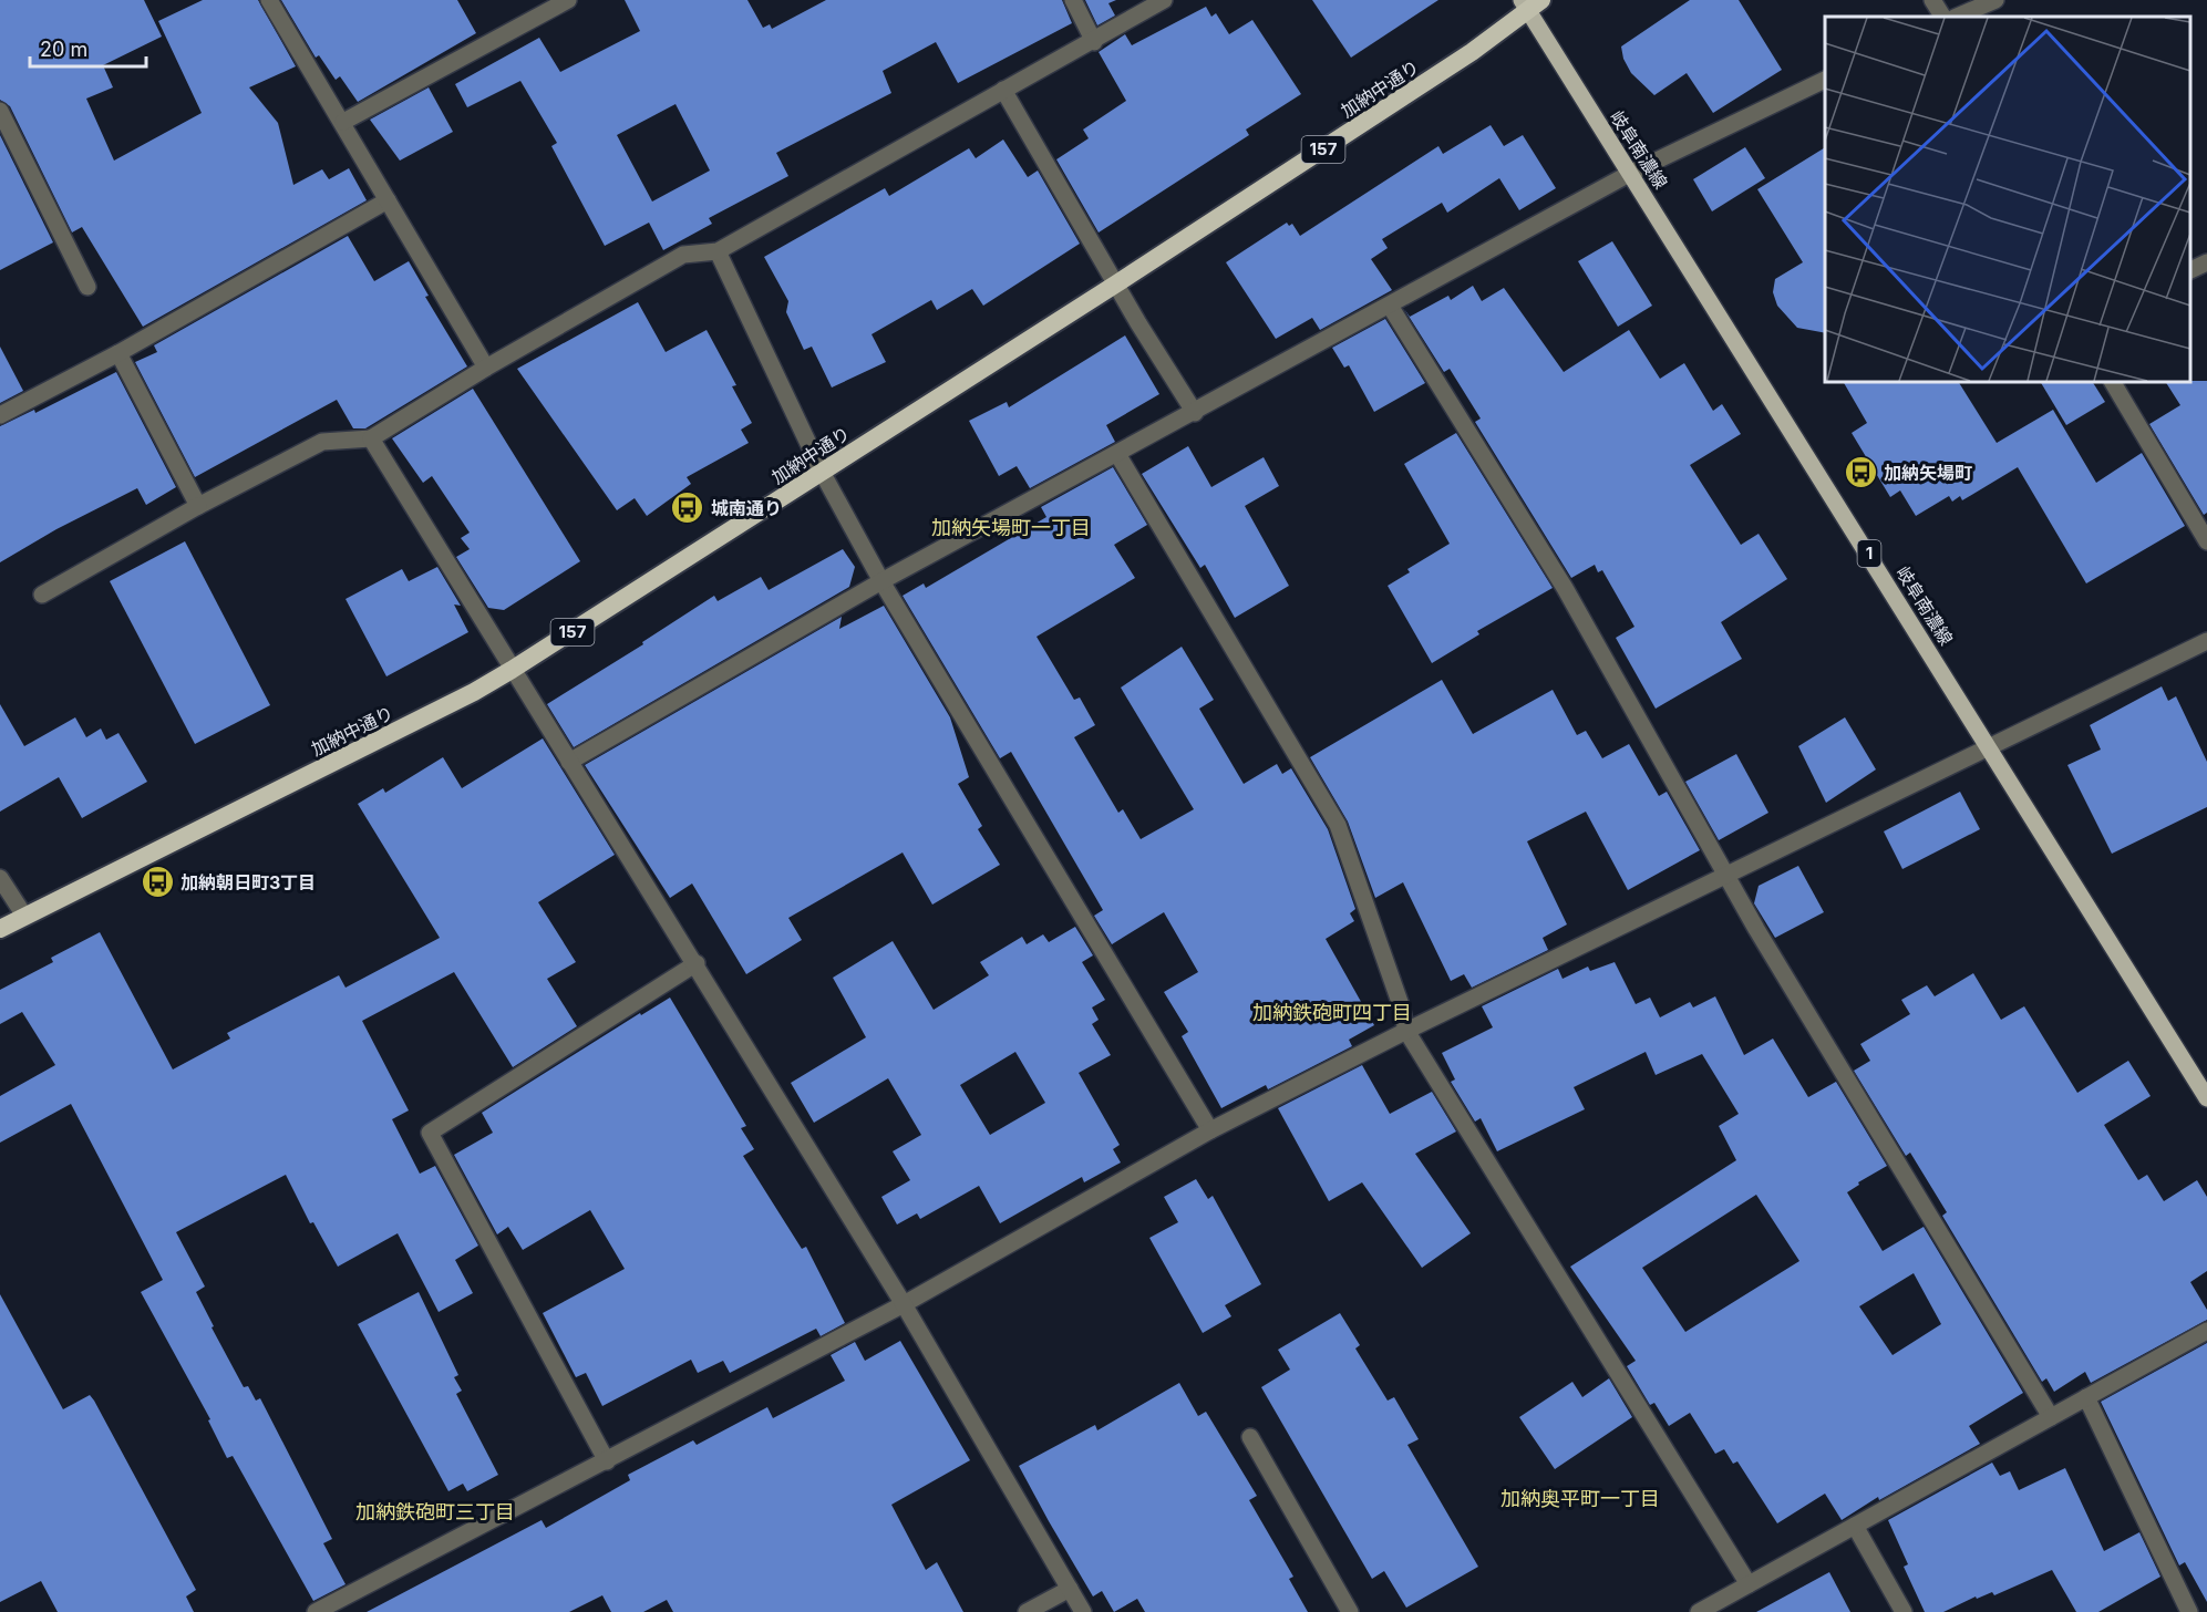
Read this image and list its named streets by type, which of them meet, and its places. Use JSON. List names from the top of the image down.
{
  "streets": {
    "highway": ["加納中通り", "157"],
    "main road": ["岐阜南濃線", "1"]
  },
  "crossings": [
    ["加納中通り", "岐阜南濃線"]
  ],
  "districts": [
    "加納矢場町一丁目",
    "加納鉄砲町四丁目",
    "加納奥平町一丁目",
    "加納鉄砲町三丁目"
  ],
  "places": {
    "bus stop": ["加納矢場町", "城南通り", "加納朝日町3丁目"]
  },
  "scale_bar": "20 m"
}
